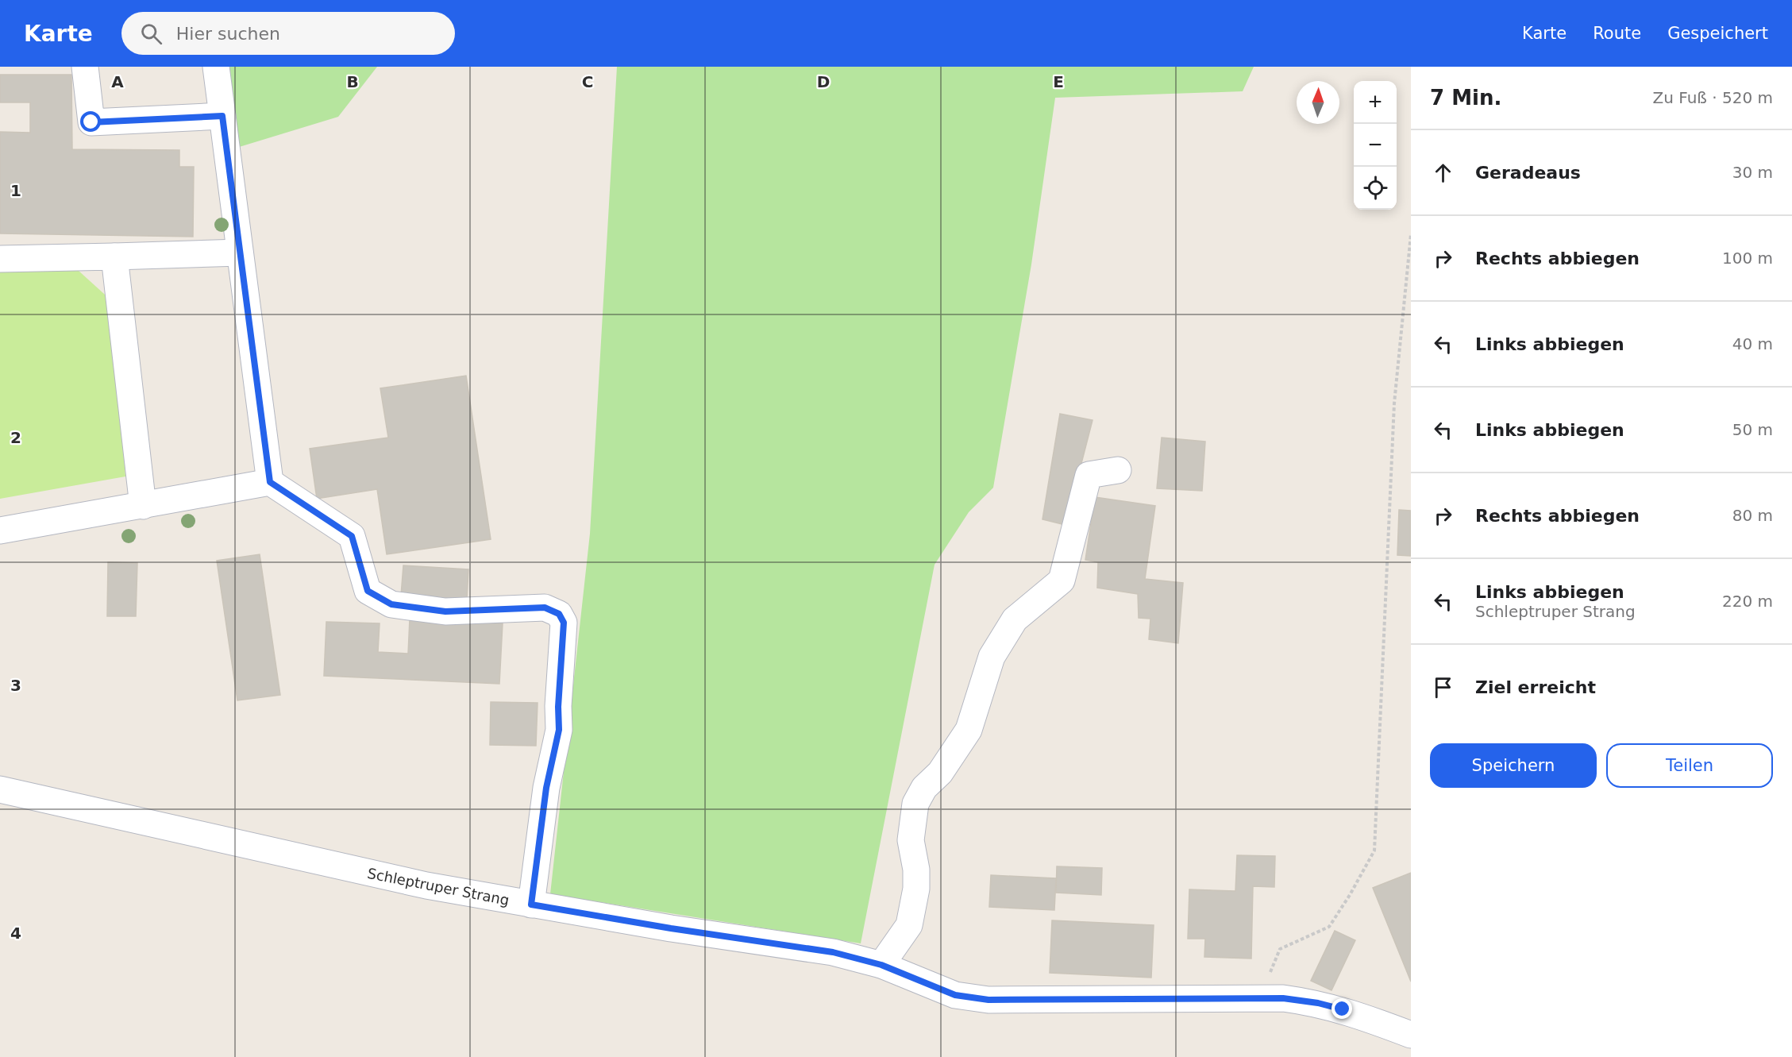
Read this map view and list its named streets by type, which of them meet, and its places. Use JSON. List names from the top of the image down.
{
  "streets": {
    "street": ["Schleptruper Strang"]
  },
  "north": "top",
  "page": {
    "header": "Karte",
    "search": "Hier suchen",
    "nav": ["Karte", "Route", "Gespeichert"],
    "heading": ["7 Min.", "Zu Fuß · 520 m"],
    "map_buttons": ["+", "−"],
    "list": [
      ["Geradeaus", "30 m"],
      ["Rechts abbiegen", "100 m"],
      ["Links abbiegen", "40 m"],
      ["Links abbiegen", "50 m"],
      ["Rechts abbiegen", "80 m"],
      ["Links abbiegen", "Schleptruper Strang", "220 m"],
      "Ziel erreicht"
    ],
    "buttons": ["Speichern", "Teilen"]
  },
  "grid": {
    "columns": [
      "A",
      "B",
      "C",
      "D",
      "E"
    ],
    "rows": [
      "1",
      "2",
      "3",
      "4"
    ]
  }
}
